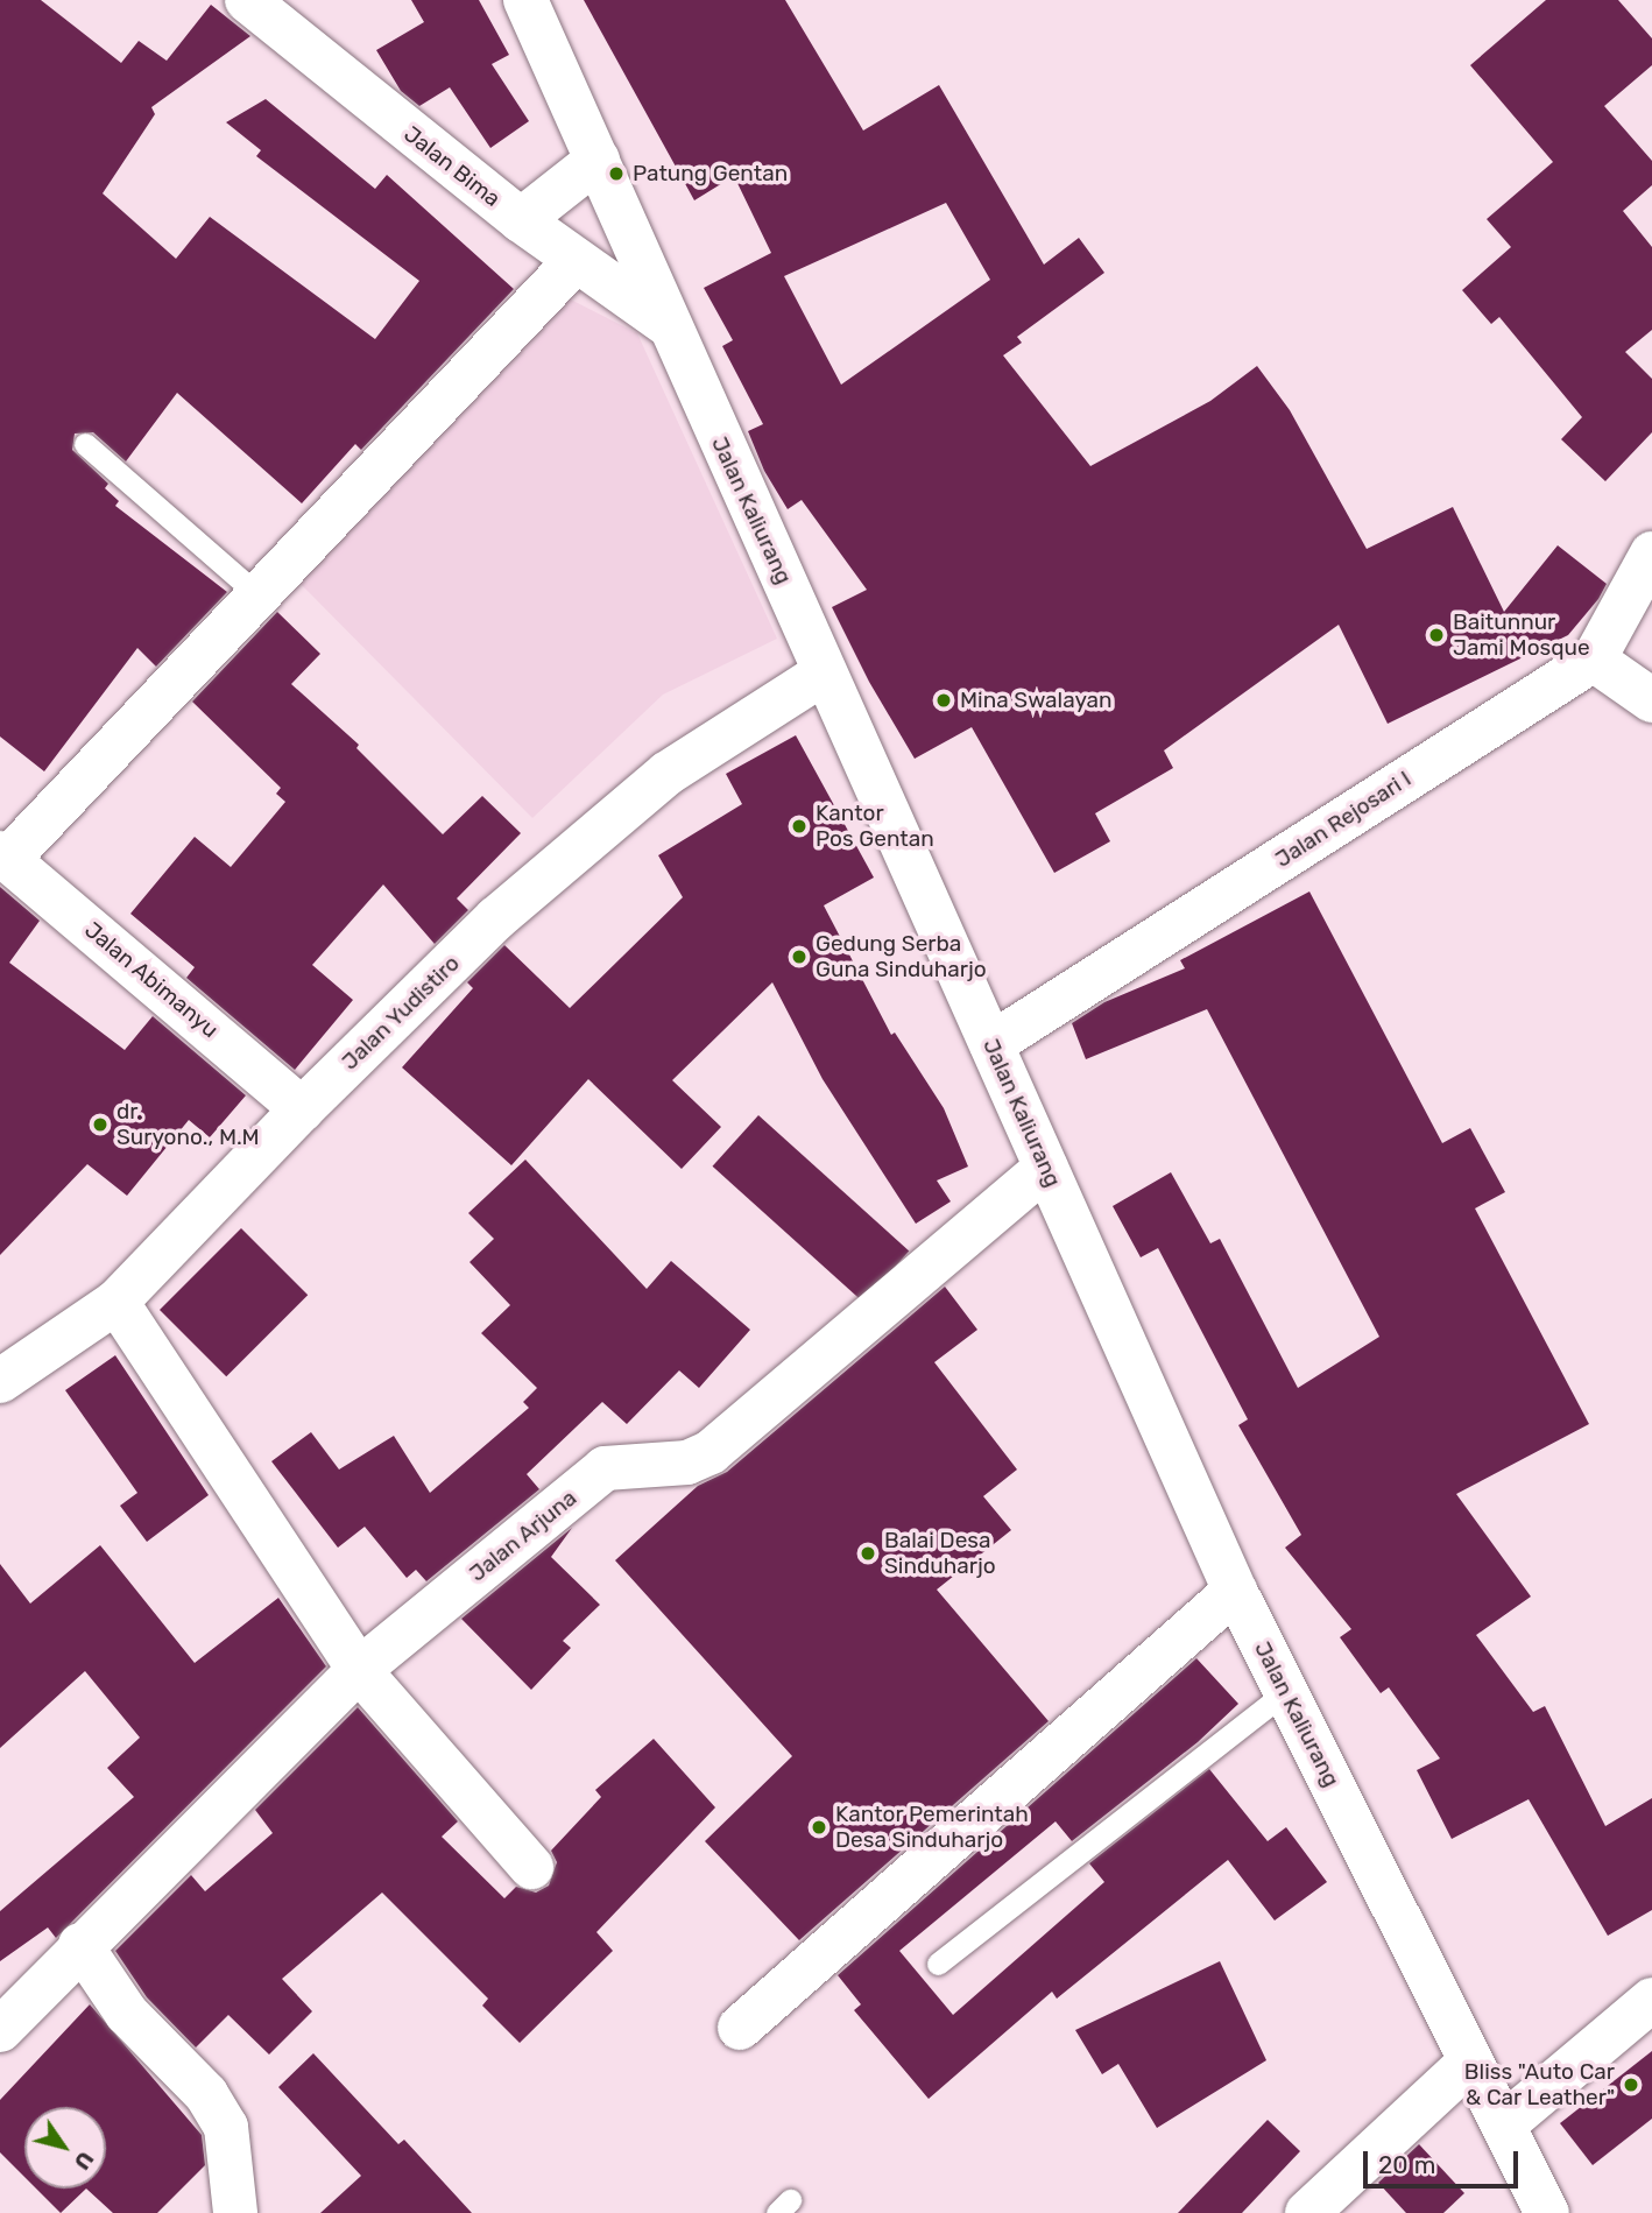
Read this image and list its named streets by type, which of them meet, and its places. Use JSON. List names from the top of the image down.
{
  "streets": {
    "street": [
      "Jalan Bima",
      "Jalan Kaliurang",
      "Jalan Rejosari I",
      "Jalan Abimanyu",
      "Jalan Yudistiro",
      "Jalan Arjuna"
    ]
  },
  "crossings": [
    ["Jalan Bima", "Jalan Kaliurang"],
    ["Jalan Kaliurang", "Jalan Rejosari I"],
    ["Jalan Kaliurang", "Jalan Yudistiro"],
    ["Jalan Kaliurang", "Jalan Arjuna"],
    ["Jalan Abimanyu", "Jalan Yudistiro"]
  ],
  "places": [
    "Patung Gentan",
    "Baitunnur Jami Mosque",
    "Mina Swalayan",
    "Kantor Pos Gentan",
    "Gedung Serba Guna Sinduharjo",
    "dr. Suryono., M.M",
    "Balai Desa Sinduharjo",
    "Kantor Pemerintah Desa Sinduharjo",
    "Bliss \"Auto Car & Car Leather\""
  ],
  "scale_bar": "20 m",
  "north": "bottom right"
}
